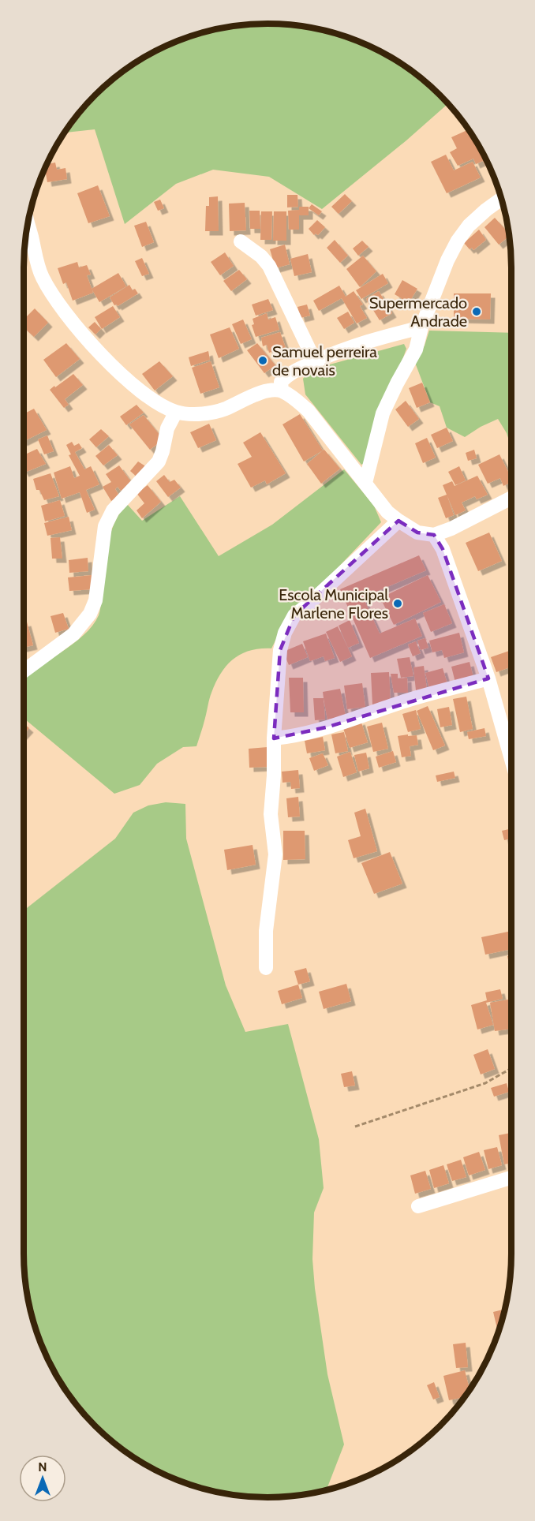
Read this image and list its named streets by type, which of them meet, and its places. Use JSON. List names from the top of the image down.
{
  "places": ["Supermercado Andrade", "Samuel perreira de novais", "Escola Municipal Marlene Flores"],
  "north": "top"
}
